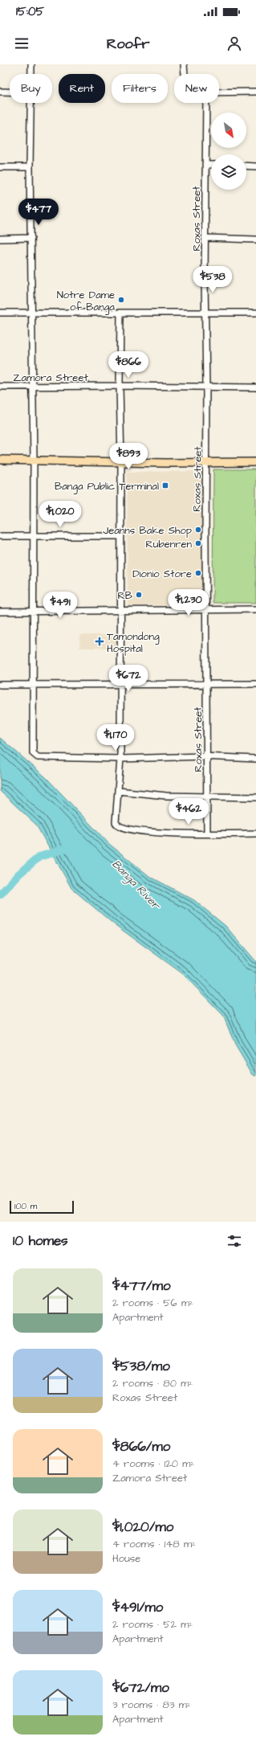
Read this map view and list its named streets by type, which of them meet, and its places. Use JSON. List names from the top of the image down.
{
  "streets": {
    "street": ["Roxas Street", "Zamora Street"]
  },
  "crossings": [
    ["Roxas Street", "Zamora Street"]
  ],
  "water": ["Banga River"],
  "places": {
    "other": [
      "Notre Dame of Banga",
      "Jeanns Bake Shop",
      "Rubenren",
      "Dionio Store",
      "RB"
    ],
    "transit": ["Banga Public Terminal"],
    "health": ["Tamondong Hospital"]
  },
  "scale_bar": "100 m",
  "north": "bottom right",
  "page": {
    "status": "15:05",
    "header": "Roofr",
    "chip": [
      "Buy",
      "Rent",
      "Filters",
      "New"
    ],
    "price": [
      "$477",
      "$538",
      "$866",
      "$893",
      "$1,020",
      "$1,230",
      "$491",
      "$672",
      "$1,170",
      "$462"
    ],
    "scale": "100 m",
    "heading": "10 homes",
    "list": [
      {
        "name": "$477/mo",
        "note": "2 rooms · 56 m² · Apartment"
      },
      {
        "name": "$538/mo",
        "note": "2 rooms · 80 m² · Roxas Street"
      },
      {
        "name": "$866/mo",
        "note": "4 rooms · 120 m² · Zamora Street"
      },
      {
        "name": "$1,020/mo",
        "note": "4 rooms · 148 m² · House"
      },
      {
        "name": "$491/mo",
        "note": "2 rooms · 52 m² · Apartment"
      },
      {
        "name": "$672/mo",
        "note": "3 rooms · 83 m² · Apartment"
      }
    ]
  }
}
